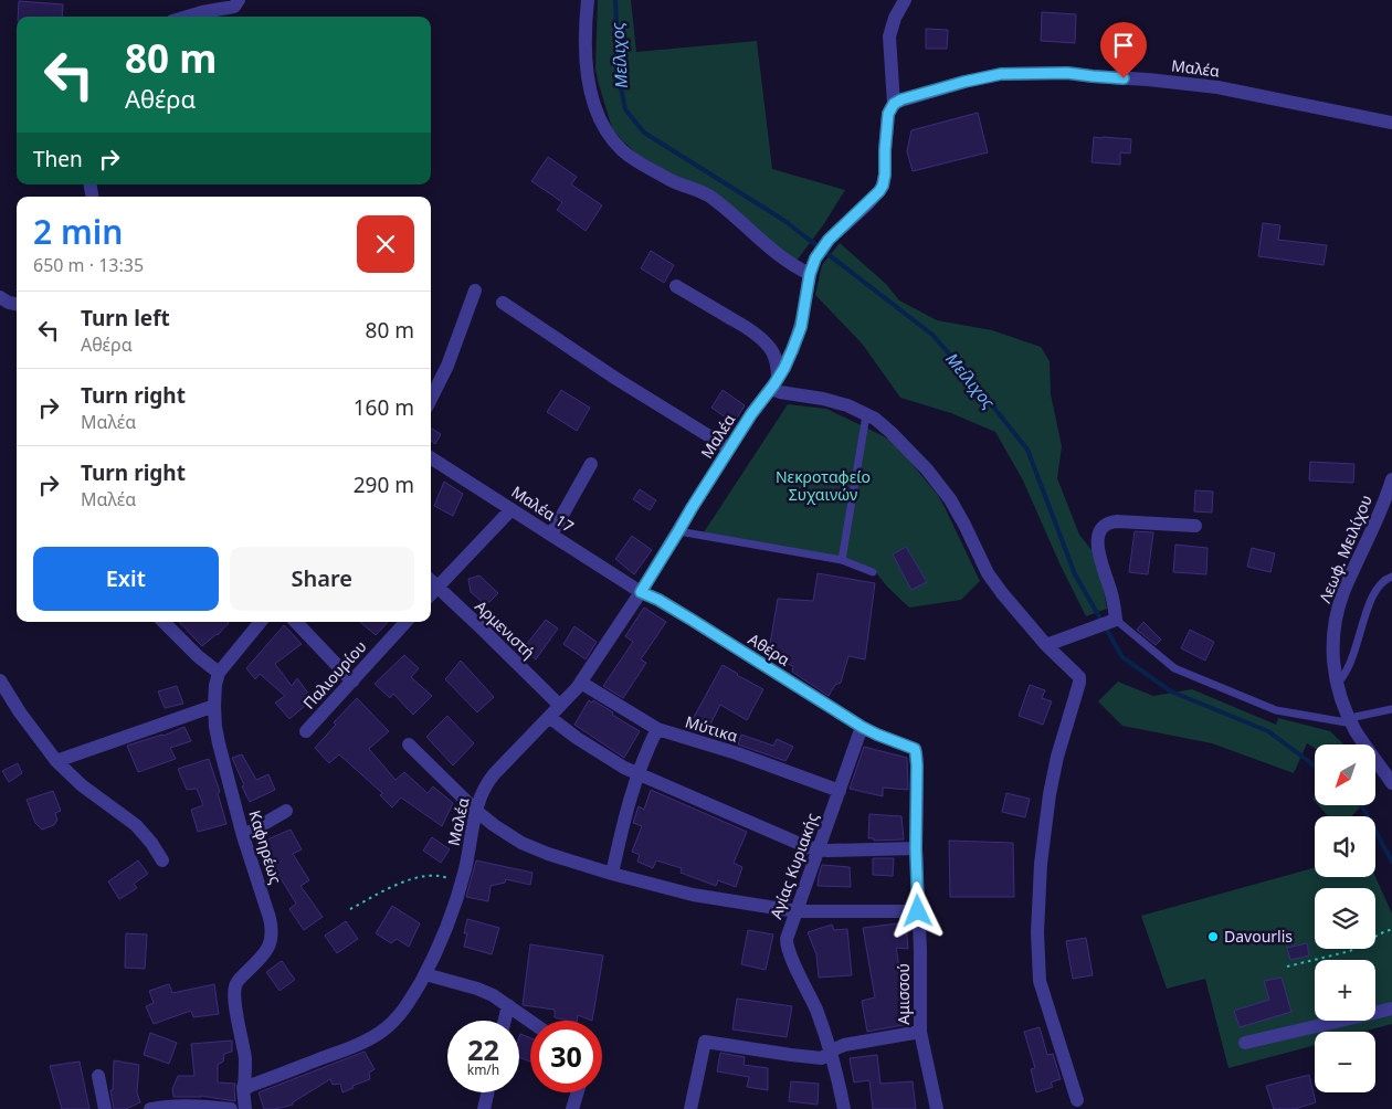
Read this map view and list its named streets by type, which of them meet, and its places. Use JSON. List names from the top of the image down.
{
  "streets": {
    "street": [
      "Μαλέα",
      "Μαλέα 17",
      "Λεωφ. Μειλίχου",
      "Αρμενιστή",
      "Αθέρα",
      "Παλιουρίου",
      "Μύτικα",
      "Καφηρέως",
      "Αγίας Κυριακής",
      "Αμισσού"
    ]
  },
  "crossings": [
    ["Μαλέα", "Μαλέα 17"],
    ["Μαλέα", "Αρμενιστή"],
    ["Μαλέα", "Αθέρα"],
    ["Μαλέα", "Μύτικα"],
    ["Μαλέα", "Καφηρέως"],
    ["Μαλέα 17", "Αθέρα"],
    ["Αθέρα", "Αγίας Κυριακής"],
    ["Αθέρα", "Αμισσού"],
    ["Μύτικα", "Αγίας Κυριακής"]
  ],
  "water": ["Μείλιχος"],
  "parks": ["Νεκροταφείο Συχαινών"],
  "places": ["Davourlis"],
  "north": "bottom left",
  "page": {
    "turn": ["80 m", "Αθέρα"],
    "then": "Then",
    "heading": ["2 min", "650 m · 13:35"],
    "list": [
      {
        "name": "Turn left",
        "note": "Αθέρα",
        "value": "80 m"
      },
      {
        "name": "Turn right",
        "note": "Μαλέα",
        "value": "160 m"
      },
      {
        "name": "Turn right",
        "note": "Μαλέα",
        "value": "290 m"
      }
    ],
    "buttons": ["Exit", "Share"],
    "map_buttons": ["+", "−"],
    "speed": "22 km/h",
    "limit": "30"
  }
}
